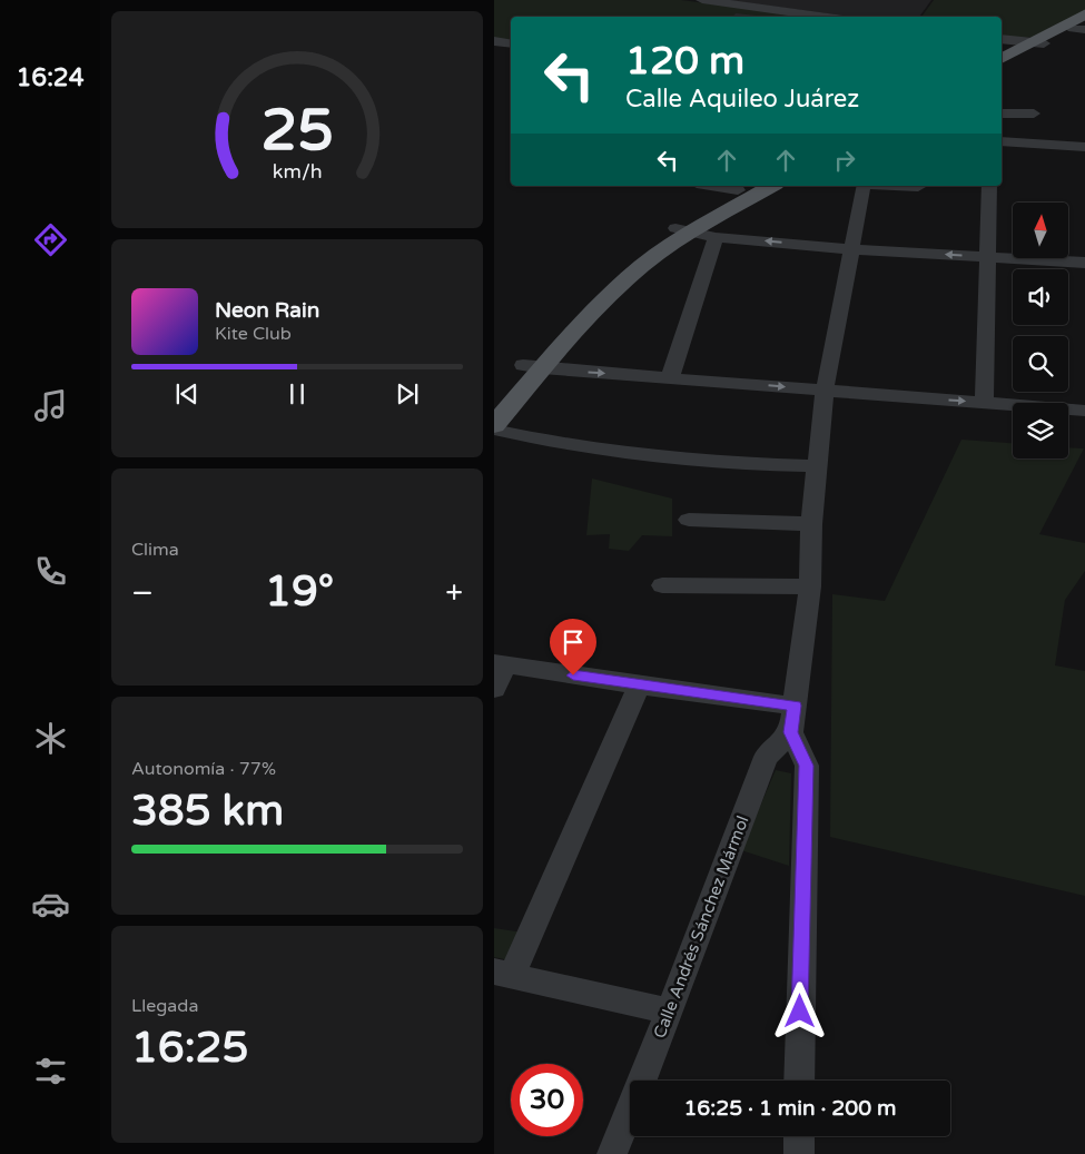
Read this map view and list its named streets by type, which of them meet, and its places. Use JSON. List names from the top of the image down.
{
  "streets": {
    "street": ["Calle Andrés Sánchez Mármol"]
  },
  "north": "top",
  "page": {
    "tabs": "16:24",
    "turn": ["120 m", "Calle Aquileo Juárez"],
    "song": ["Neon Rain", "Kite Club"],
    "tile": [
      "Clima",
      ["Autonomía · 77%", "385 km"],
      ["Llegada", "16:25"]
    ],
    "heat": ["−", "19°", "+"],
    "limit": "30",
    "trip": "16:25 · 1 min · 200 m",
    "gauge": ["25", "km/h"]
  }
}
